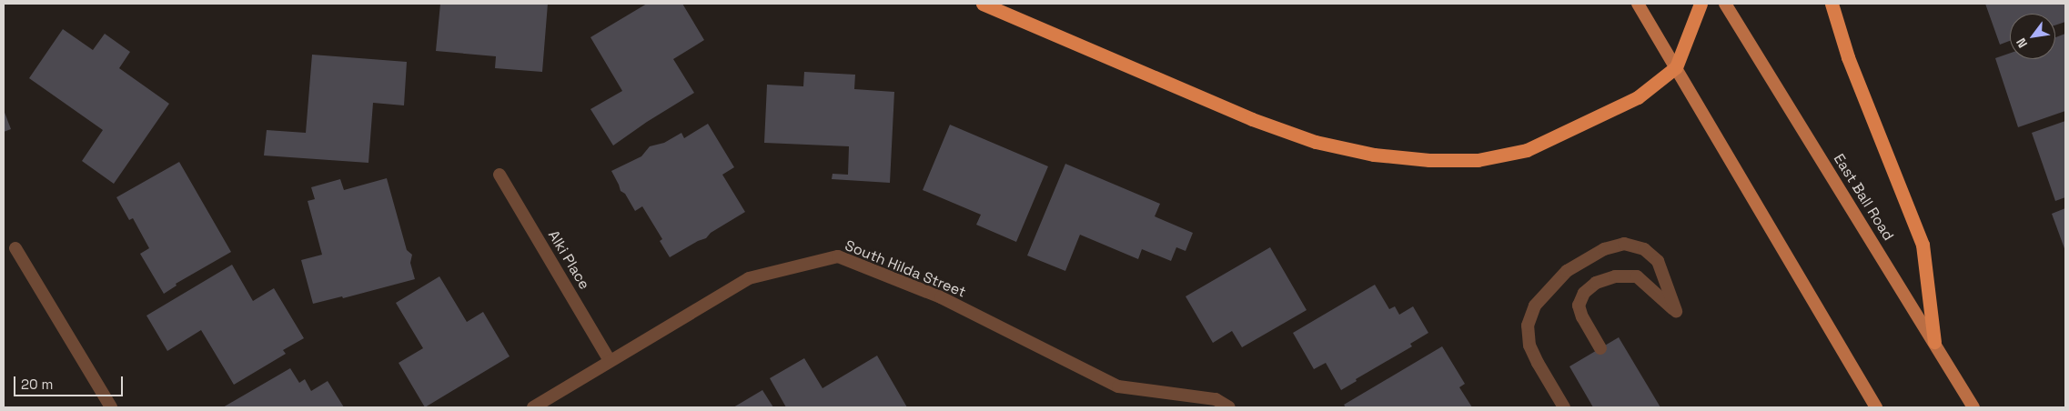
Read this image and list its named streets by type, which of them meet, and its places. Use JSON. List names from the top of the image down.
{
  "streets": {
    "main road": ["East Ball Road"],
    "street": ["Alki Place", "South Hilda Street"]
  },
  "crossings": [
    ["Alki Place", "South Hilda Street"]
  ],
  "scale_bar": "20 m",
  "north": "bottom left"
}
